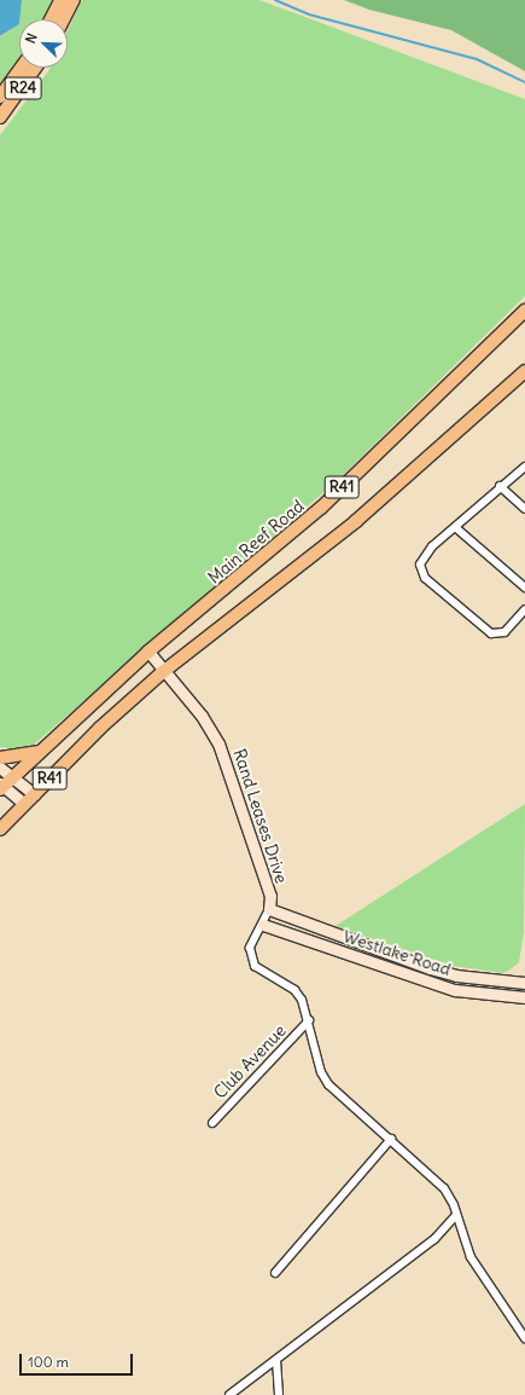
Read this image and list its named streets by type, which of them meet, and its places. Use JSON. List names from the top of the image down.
{
  "streets": {
    "main road": ["R24", "R41", "Main Reef Road"],
    "street": ["Rand Leases Drive", "Westlake Road", "Club Avenue"]
  },
  "crossings": [
    ["R41", "Rand Leases Drive"],
    ["Main Reef Road", "Rand Leases Drive"],
    ["Rand Leases Drive", "Westlake Road"],
    ["Rand Leases Drive", "Club Avenue"]
  ],
  "scale_bar": "100 m",
  "north": "top left"
}
